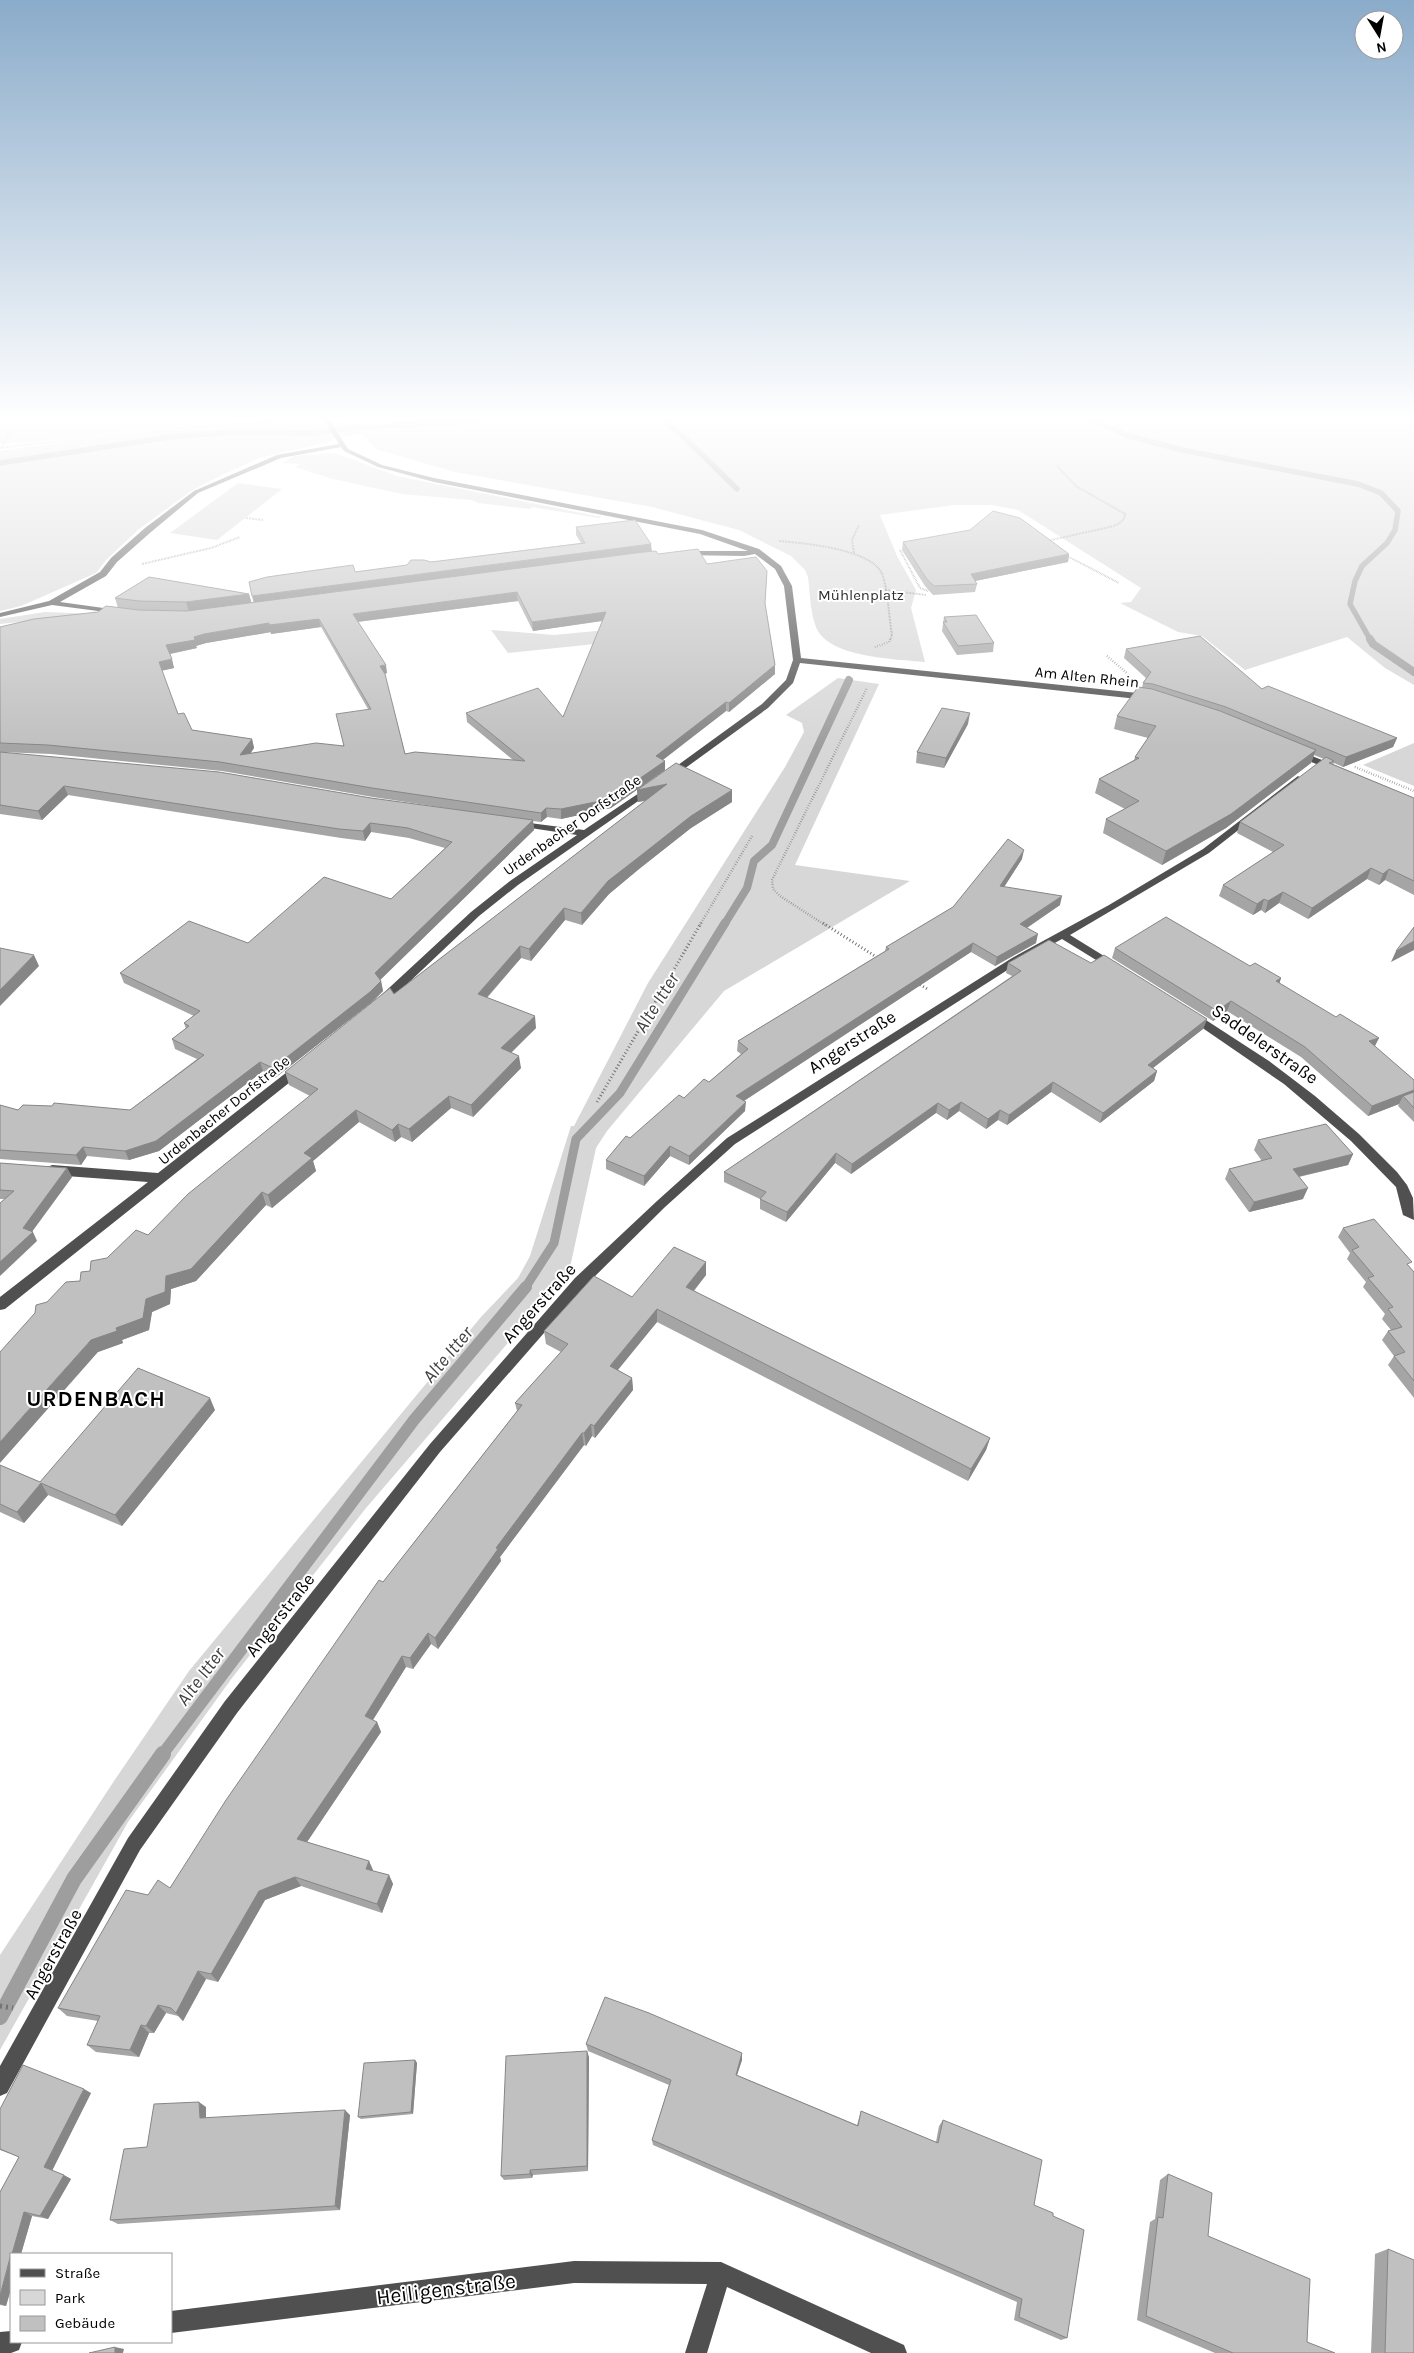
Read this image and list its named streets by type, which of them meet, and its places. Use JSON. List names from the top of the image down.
{
  "streets": {
    "street": [
      "Am Alten Rhein",
      "Urdenbacher Dorfstraße",
      "Angerstraße",
      "Saddelerstraße",
      "Heiligenstraße"
    ]
  },
  "crossings": [
    ["Am Alten Rhein", "Urdenbacher Dorfstraße"]
  ],
  "districts": ["URDENBACH"],
  "water": ["Alte Itter"],
  "parks": ["Mühlenplatz"],
  "legend": ["Straße", "Park", "Gebäude"],
  "north": "bottom"
}
